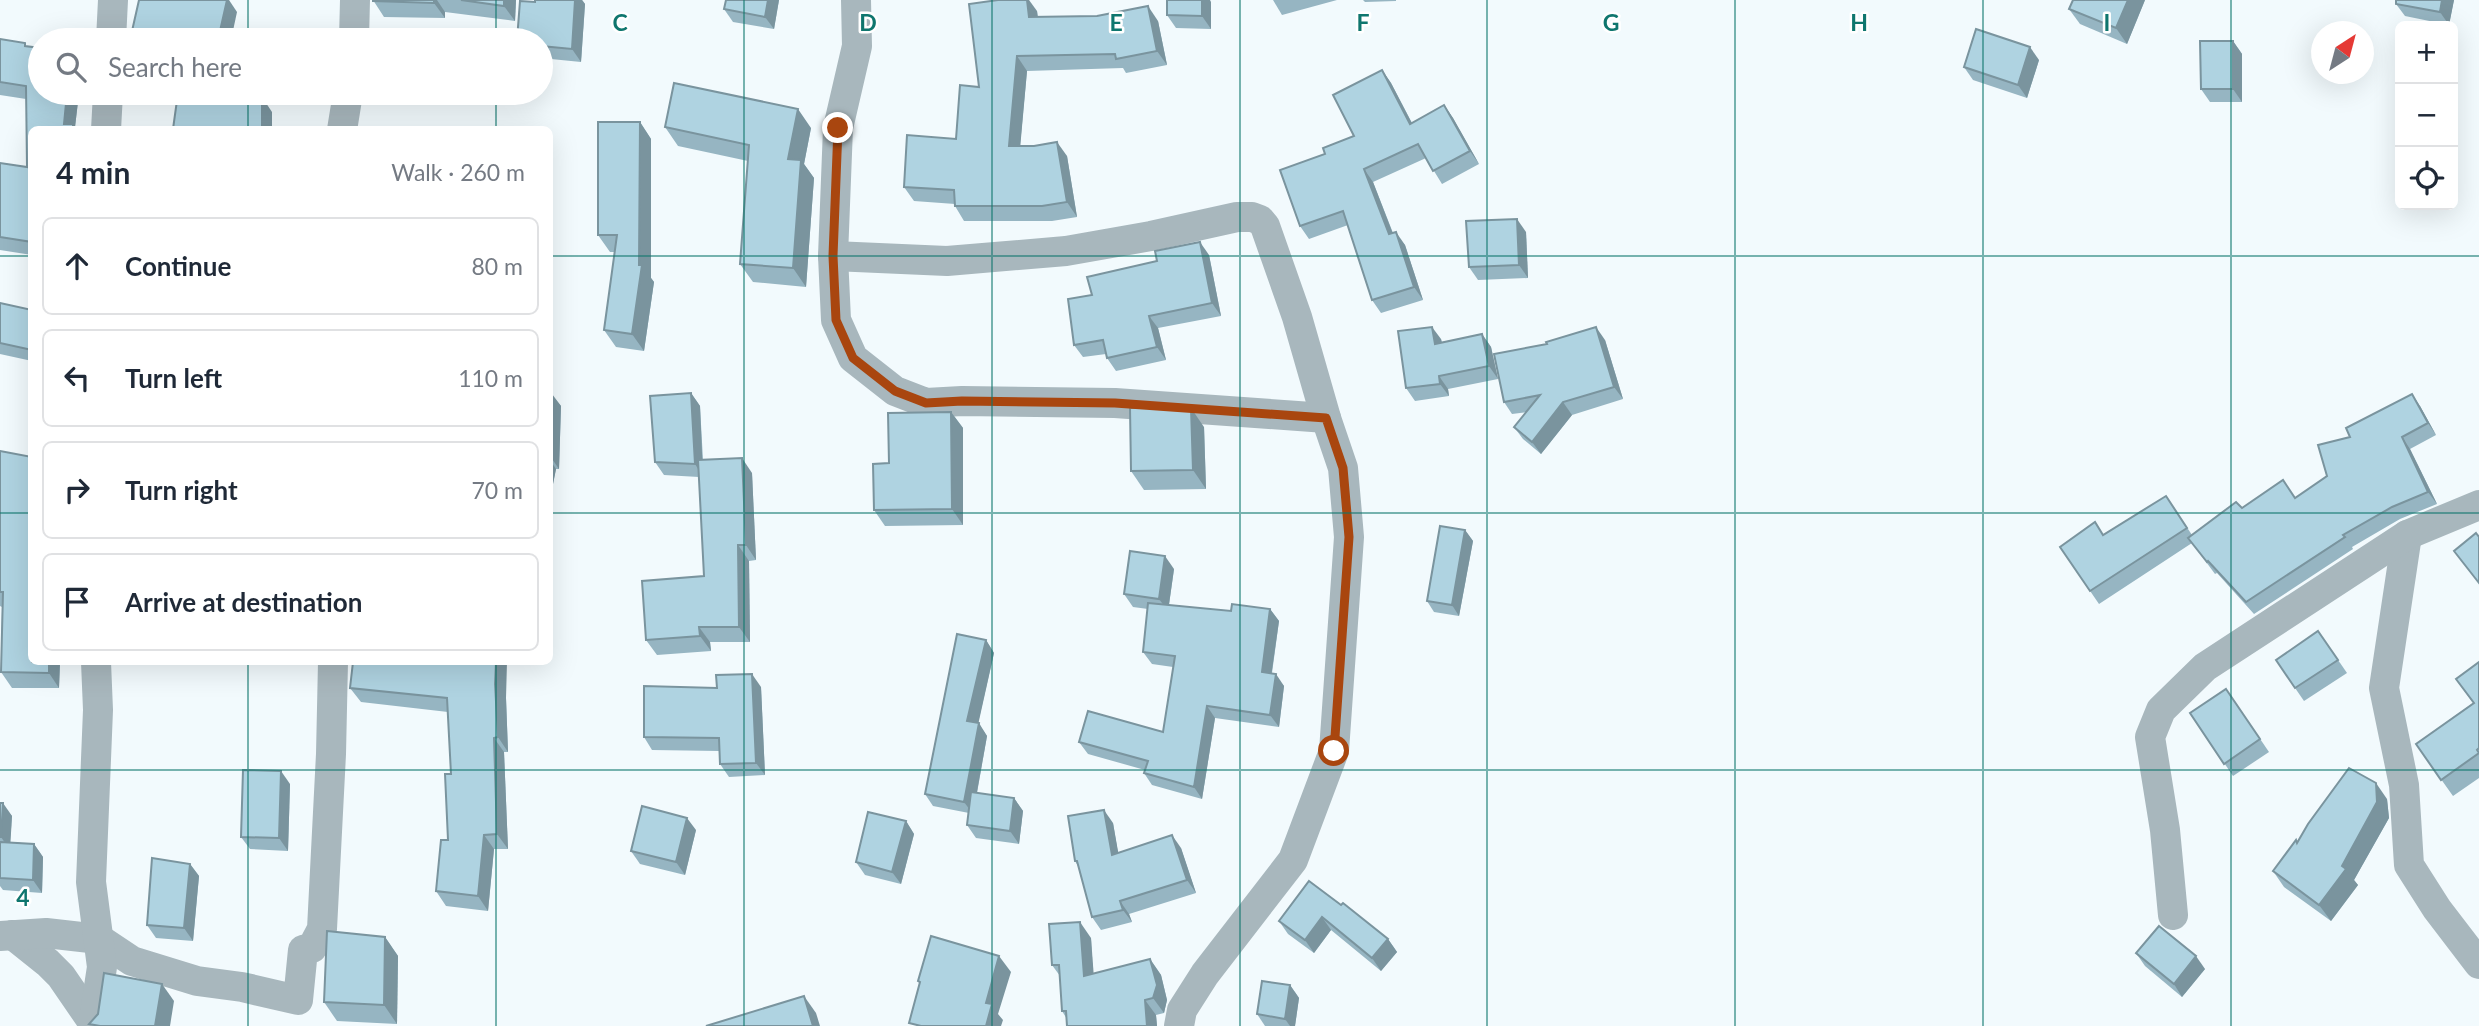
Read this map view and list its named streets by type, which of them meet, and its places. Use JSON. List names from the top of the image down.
{
  "north": "top right",
  "page": {
    "map_buttons": ["+", "−"],
    "search": "Search here",
    "heading": ["4 min", "Walk · 260 m"],
    "list": [
      ["Continue", "80 m"],
      ["Turn left", "110 m"],
      ["Turn right", "70 m"],
      "Arrive at destination"
    ]
  },
  "grid": {
    "columns": [
      "C",
      "D",
      "E",
      "F",
      "G",
      "H",
      "I"
    ],
    "rows": ["4"]
  }
}
